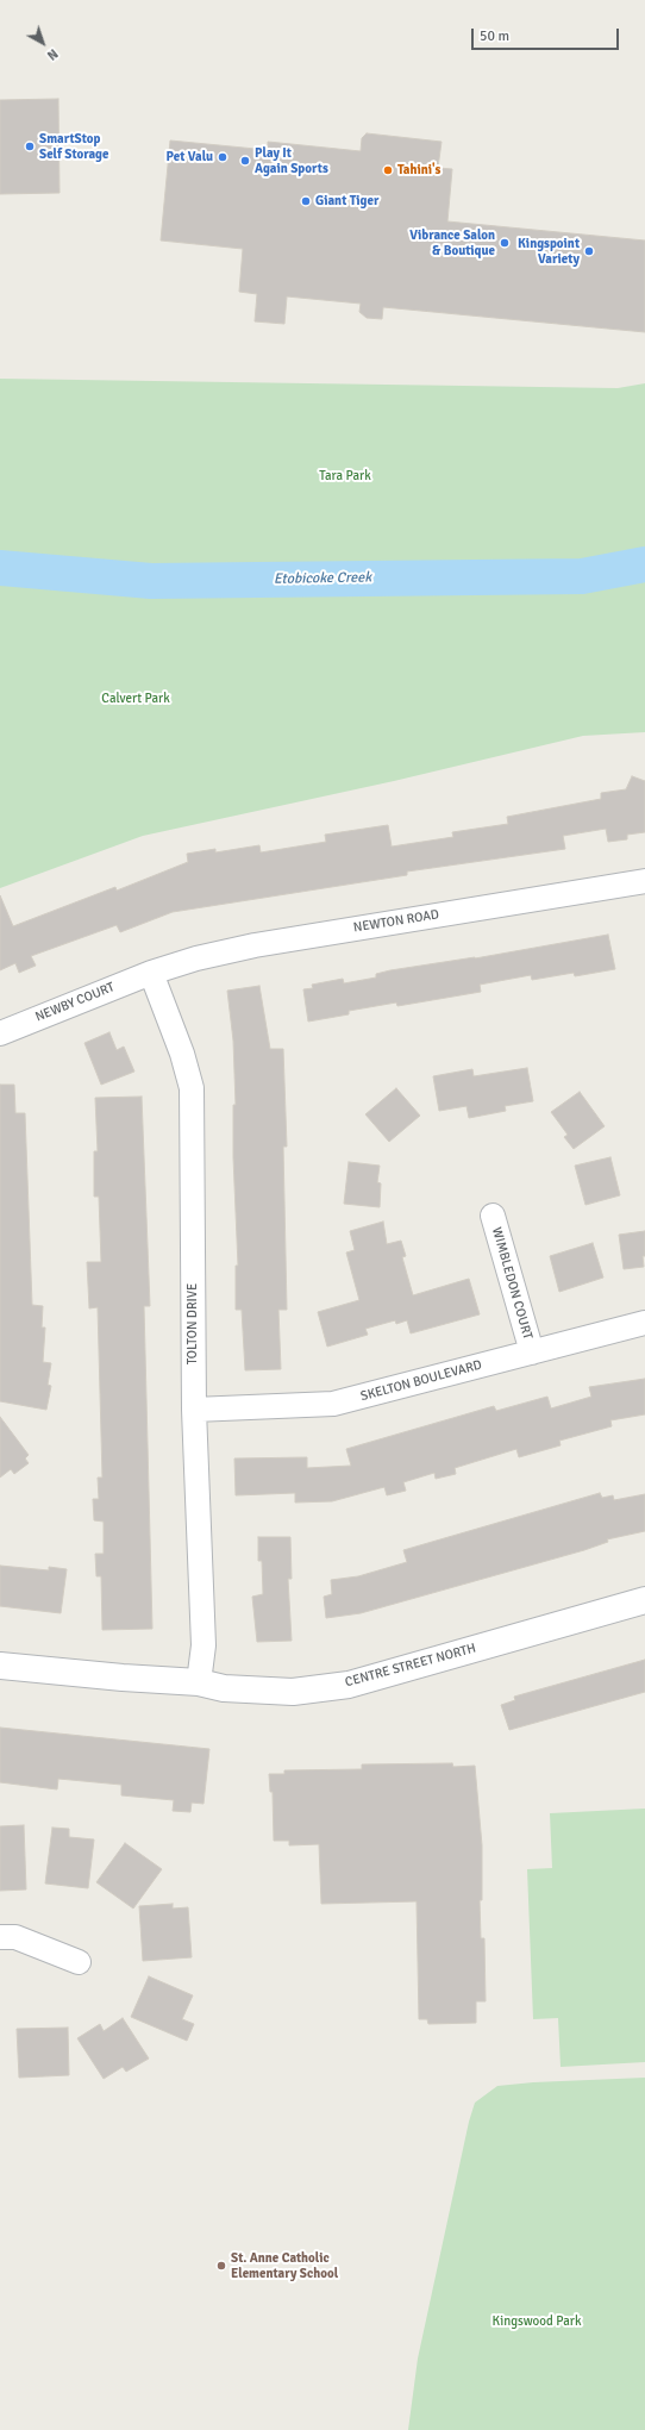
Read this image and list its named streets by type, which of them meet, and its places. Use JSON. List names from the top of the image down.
{
  "streets": {
    "street": [
      "NEWTON ROAD",
      "NEWBY COURT",
      "WIMBLEDON COURT",
      "TOLTON DRIVE",
      "SKELTON BOULEVARD",
      "CENTRE STREET NORTH"
    ]
  },
  "crossings": [
    ["NEWTON ROAD", "NEWBY COURT"],
    ["NEWTON ROAD", "TOLTON DRIVE"],
    ["NEWBY COURT", "TOLTON DRIVE"],
    ["WIMBLEDON COURT", "SKELTON BOULEVARD"],
    ["TOLTON DRIVE", "SKELTON BOULEVARD"],
    ["TOLTON DRIVE", "CENTRE STREET NORTH"]
  ],
  "water": ["Etobicoke Creek"],
  "parks": ["Tara Park", "Calvert Park", "Kingswood Park"],
  "places": [
    "SmartStop Self Storage",
    "Pet Valu",
    "Play It Again Sports",
    "Tahini's",
    "Giant Tiger",
    "Vibrance Salon & Boutique",
    "Kingspoint Variety",
    "St. Anne Catholic Elementary School"
  ],
  "scale_bar": "50 m",
  "north": "bottom right"
}
